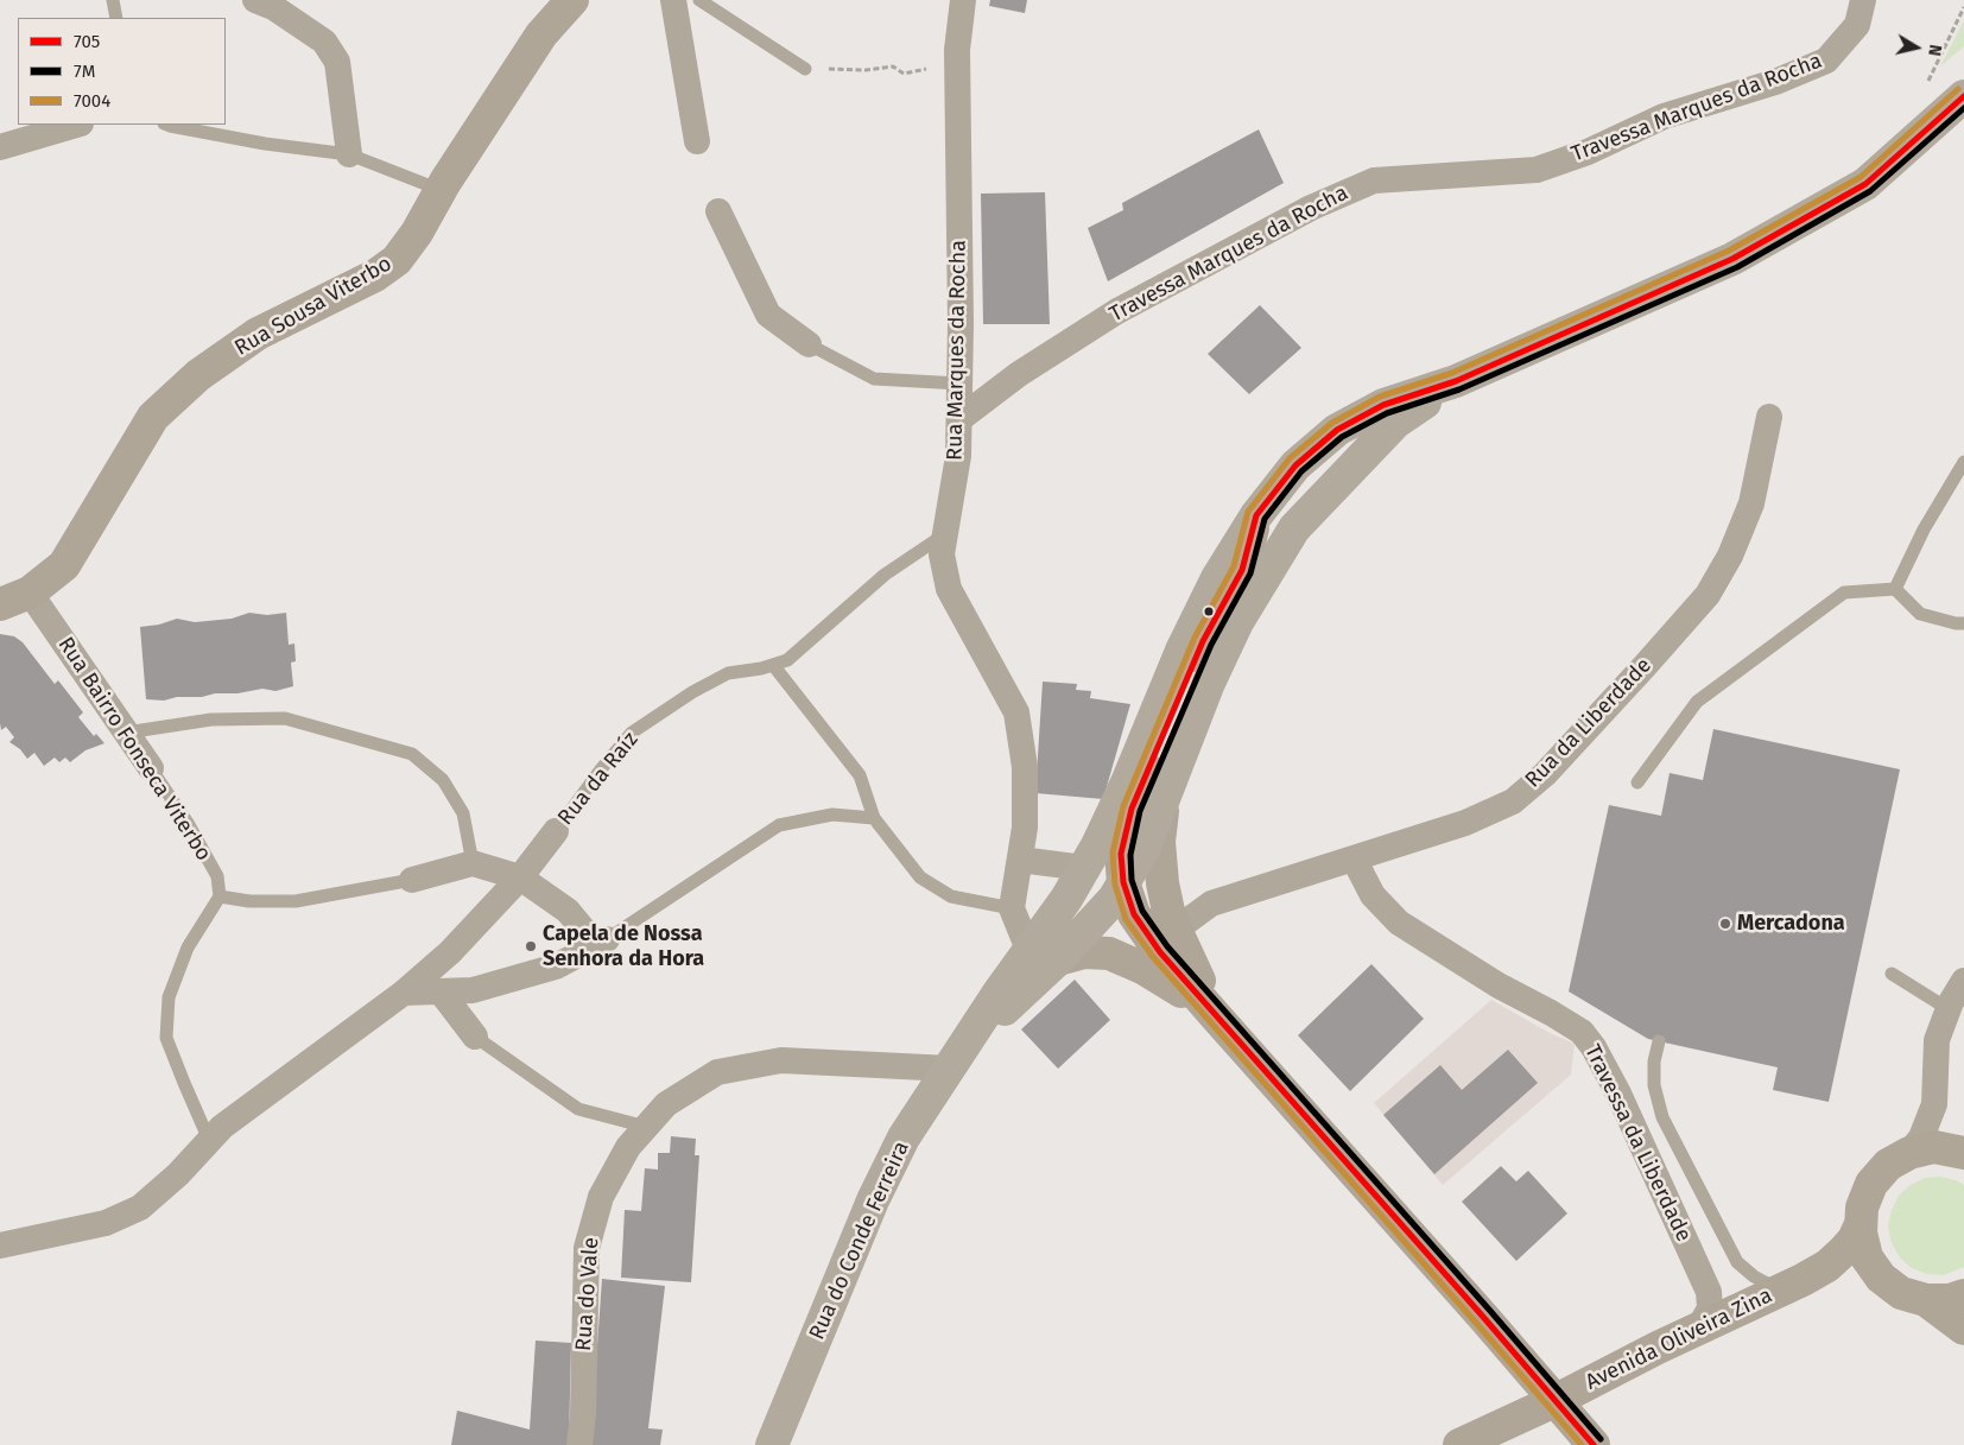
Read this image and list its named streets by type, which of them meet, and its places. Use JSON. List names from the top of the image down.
{
  "streets": {
    "main road": ["Rua do Conde Ferreira"],
    "street": [
      "Travessa Marques da Rocha",
      "Rua Sousa Viterbo",
      "Rua Marques da Rocha",
      "Rua da Liberdade",
      "Rua Bairro Fonseca Viterbo",
      "Rua da Raíz",
      "Travessa da Liberdade",
      "Rua do Vale",
      "Avenida Oliveira Zina"
    ]
  },
  "crossings": [
    ["Travessa Marques da Rocha", "Rua Marques da Rocha"],
    ["Rua Sousa Viterbo", "Rua Bairro Fonseca Viterbo"],
    ["Rua Marques da Rocha", "Rua da Raíz"],
    ["Rua da Liberdade", "Travessa da Liberdade"],
    ["Travessa da Liberdade", "Avenida Oliveira Zina"],
    ["Rua do Conde Ferreira", "Rua do Vale"]
  ],
  "places": ["Mercadona", "Capela de Nossa Senhora da Hora"],
  "lines": ["transit line 7004", "transit line 705", "transit line 7M"],
  "legend": ["705", "7M", "7004"],
  "north": "right"
}
